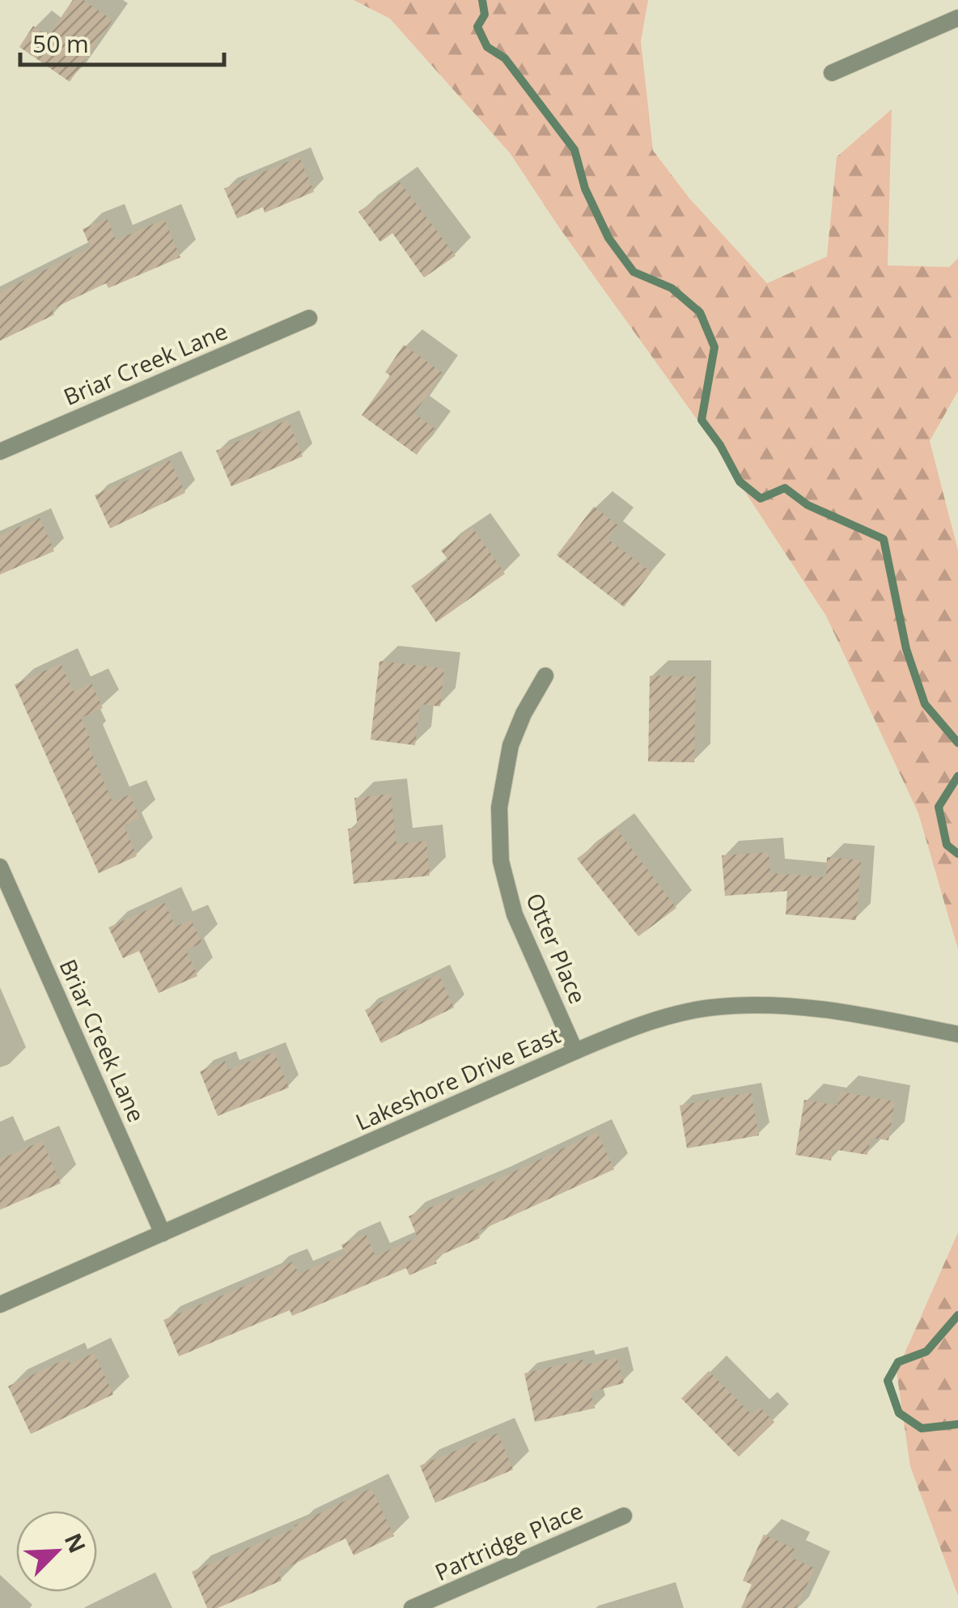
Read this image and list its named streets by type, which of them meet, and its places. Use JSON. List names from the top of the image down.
{
  "streets": {
    "street": [
      "Briar Creek Lane",
      "Otter Place",
      "Lakeshore Drive East",
      "Partridge Place"
    ]
  },
  "crossings": [
    ["Briar Creek Lane", "Lakeshore Drive East"],
    ["Otter Place", "Lakeshore Drive East"]
  ],
  "scale_bar": "50 m",
  "north": "top right"
}
